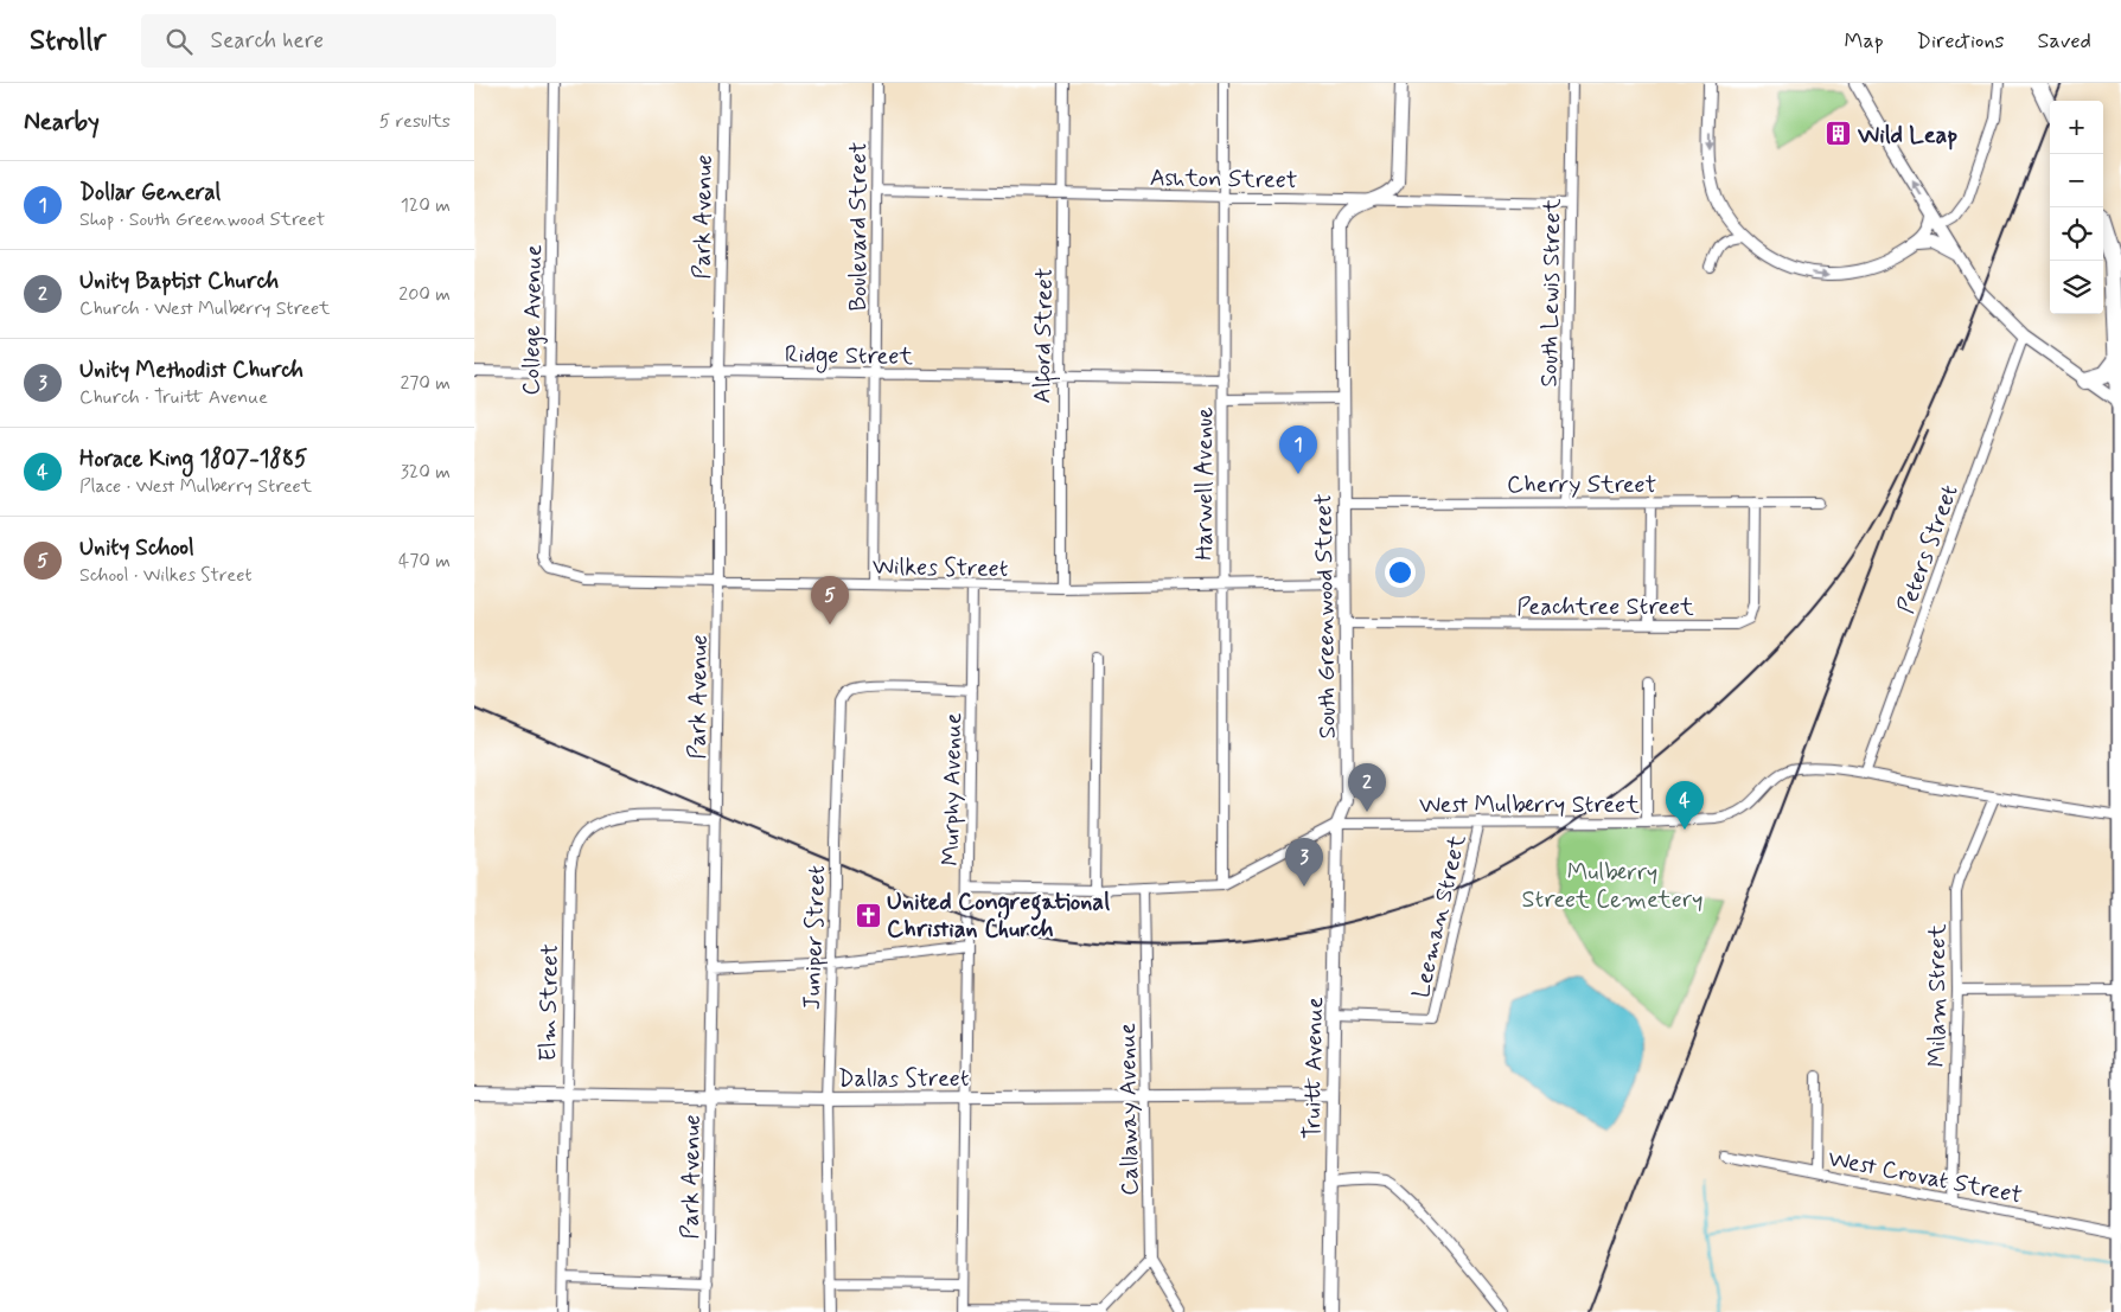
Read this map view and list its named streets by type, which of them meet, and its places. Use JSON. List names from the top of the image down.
{
  "streets": {
    "street": [
      "Ashton Street",
      "Park Avenue",
      "Boulevard Street",
      "South Lewis Street",
      "College Avenue",
      "Alford Street",
      "Ridge Street",
      "Harwell Avenue",
      "Cherry Street",
      "Peters Street",
      "Wilkes Street",
      "Peachtree Street",
      "South Greenwood Street",
      "Murphy Avenue",
      "West Mulberry Street",
      "Leeman Street",
      "Juniper Street",
      "Milam Street",
      "Elm Street",
      "Truitt Avenue",
      "Dallas Street",
      "Callaway Avenue",
      "West Crovat Street"
    ]
  },
  "crossings": [
    ["Ashton Street", "Boulevard Street"],
    ["Ashton Street", "South Lewis Street"],
    ["Ashton Street", "Alford Street"],
    ["Ashton Street", "Harwell Avenue"],
    ["Ashton Street", "South Greenwood Street"],
    ["Park Avenue", "Ridge Street"],
    ["Park Avenue", "Wilkes Street"],
    ["Park Avenue", "Elm Street"],
    ["Park Avenue", "Dallas Street"],
    ["Boulevard Street", "Ridge Street"],
    ["Boulevard Street", "Wilkes Street"],
    ["South Lewis Street", "Cherry Street"],
    ["College Avenue", "Ridge Street"],
    ["College Avenue", "Wilkes Street"],
    ["Alford Street", "Ridge Street"],
    ["Alford Street", "Wilkes Street"],
    ["Ridge Street", "Harwell Avenue"],
    ["Harwell Avenue", "Wilkes Street"],
    ["Harwell Avenue", "West Mulberry Street"],
    ["Cherry Street", "Peachtree Street"],
    ["Cherry Street", "South Greenwood Street"],
    ["Peters Street", "West Mulberry Street"],
    ["Wilkes Street", "South Greenwood Street"],
    ["Wilkes Street", "Murphy Avenue"],
    ["Peachtree Street", "South Greenwood Street"],
    ["South Greenwood Street", "West Mulberry Street"],
    ["South Greenwood Street", "Truitt Avenue"],
    ["Murphy Avenue", "West Mulberry Street"],
    ["Murphy Avenue", "Juniper Street"],
    ["Murphy Avenue", "Dallas Street"],
    ["West Mulberry Street", "Leeman Street"],
    ["West Mulberry Street", "Milam Street"],
    ["West Mulberry Street", "Truitt Avenue"],
    ["West Mulberry Street", "Callaway Avenue"],
    ["Leeman Street", "Truitt Avenue"],
    ["Juniper Street", "Dallas Street"],
    ["Milam Street", "West Crovat Street"],
    ["Elm Street", "Dallas Street"],
    ["Truitt Avenue", "Dallas Street"],
    ["Dallas Street", "Callaway Avenue"]
  ],
  "parks": ["Mulberry Street Cemetery"],
  "places": {
    "building": ["Wild Leap"],
    "church": ["United Congregational Christian Church"]
  },
  "page": {
    "header": "Strollr",
    "search": "Search here",
    "nav": ["Map", "Directions", "Saved"],
    "heading": ["Nearby", "5 results"],
    "map_buttons": ["+", "−"],
    "list": [
      {
        "mark": "1",
        "name": "Dollar General",
        "note": "Shop · South Greenwood Street",
        "value": "120 m"
      },
      {
        "mark": "2",
        "name": "Unity Baptist Church",
        "note": "Church · West Mulberry Street",
        "value": "200 m"
      },
      {
        "mark": "3",
        "name": "Unity Methodist Church",
        "note": "Church · Truitt Avenue",
        "value": "270 m"
      },
      {
        "mark": "4",
        "name": "Horace King 1807-1885",
        "note": "Place · West Mulberry Street",
        "value": "320 m"
      },
      {
        "mark": "5",
        "name": "Unity School",
        "note": "School · Wilkes Street",
        "value": "470 m"
      }
    ],
    "pins": [
      "1",
      "5",
      "2",
      "4",
      "3"
    ]
  }
}
